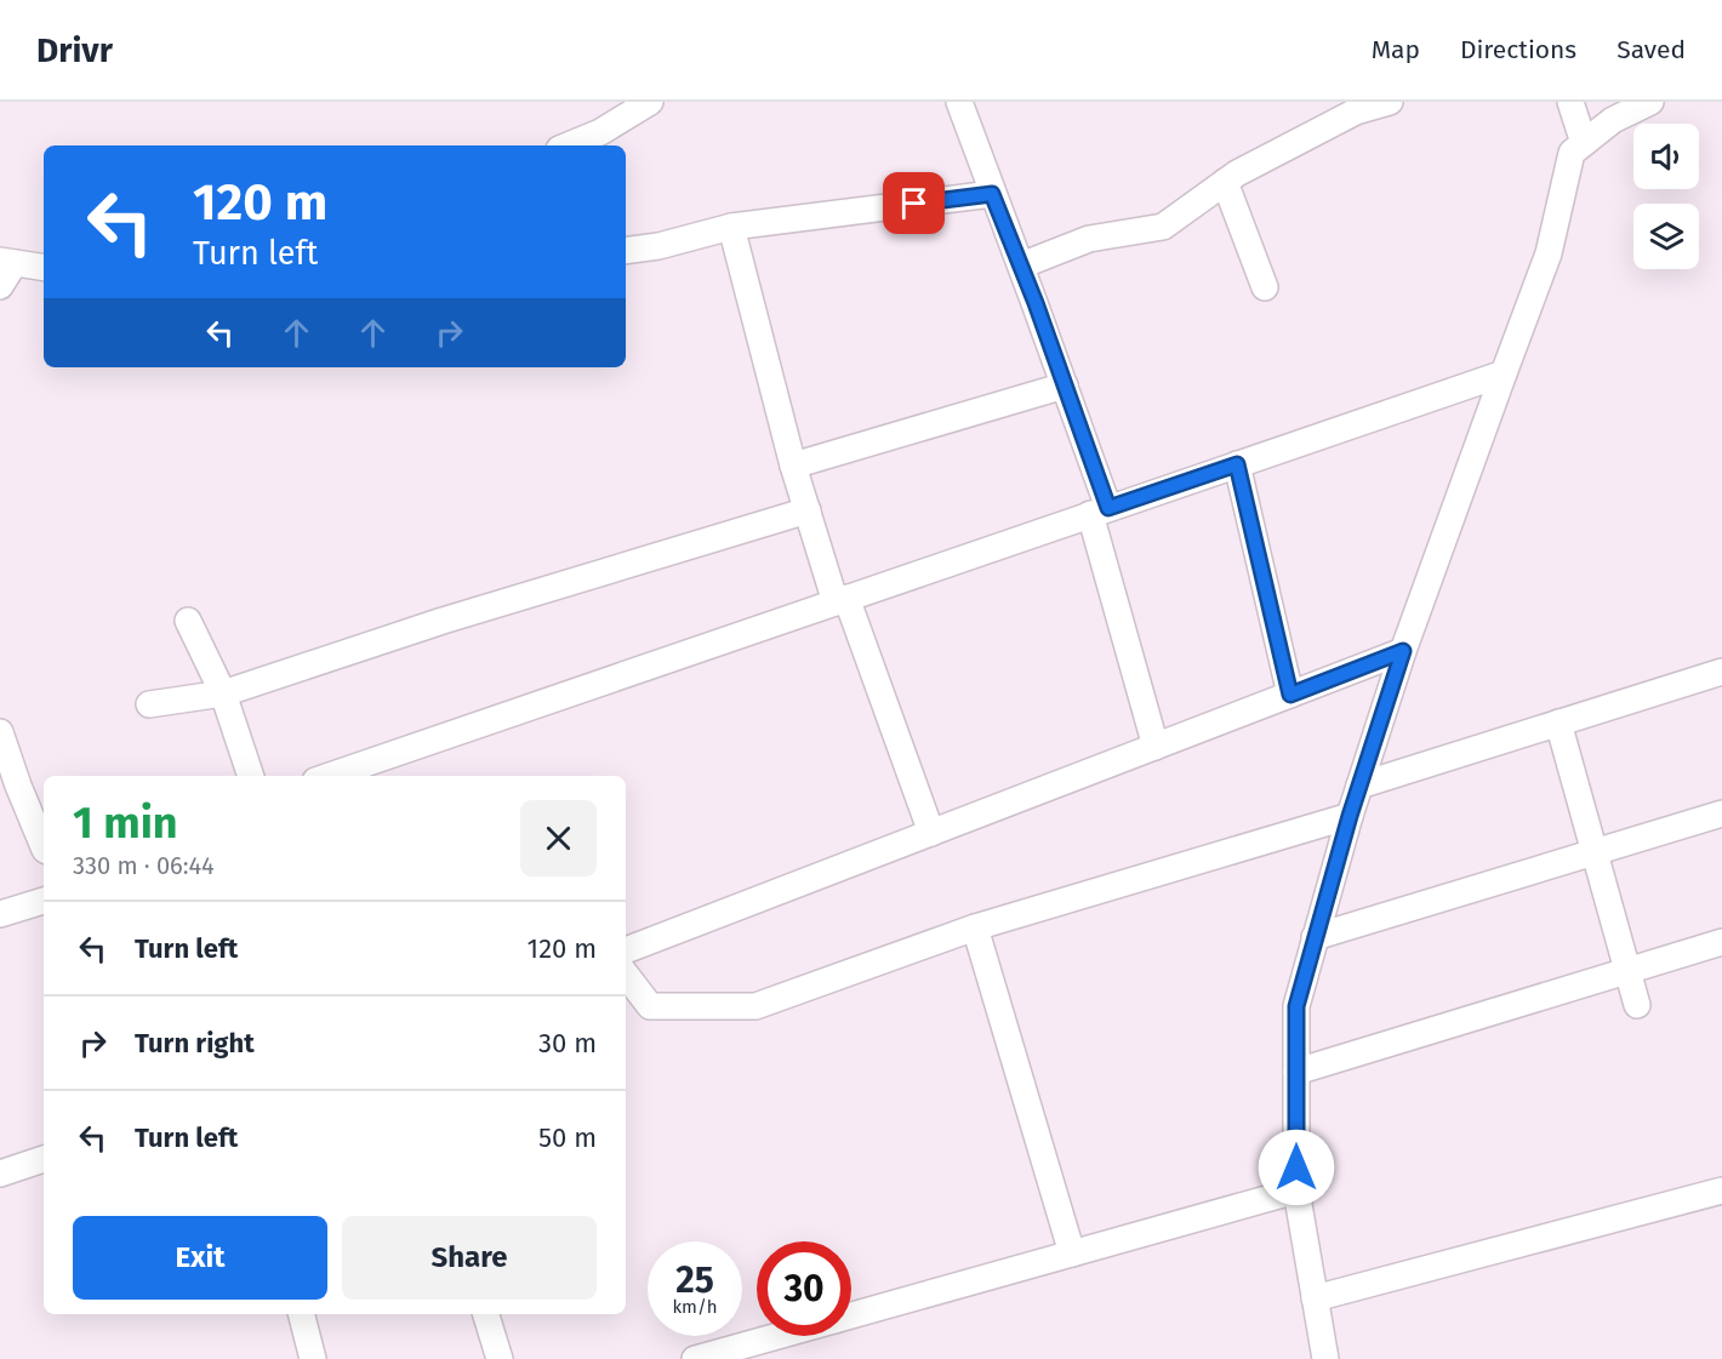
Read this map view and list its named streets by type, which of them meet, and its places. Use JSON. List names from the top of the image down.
{
  "page": {
    "header": "Drivr",
    "nav": ["Map", "Directions", "Saved"],
    "turn": ["120 m", "Turn left"],
    "heading": ["1 min", "330 m · 06:44"],
    "list": [
      {
        "name": "Turn left",
        "value": "120 m"
      },
      {
        "name": "Turn right",
        "value": "30 m"
      },
      {
        "name": "Turn left",
        "value": "50 m"
      }
    ],
    "buttons": ["Exit", "Share"],
    "speed": "25 km/h",
    "limit": "30"
  }
}
